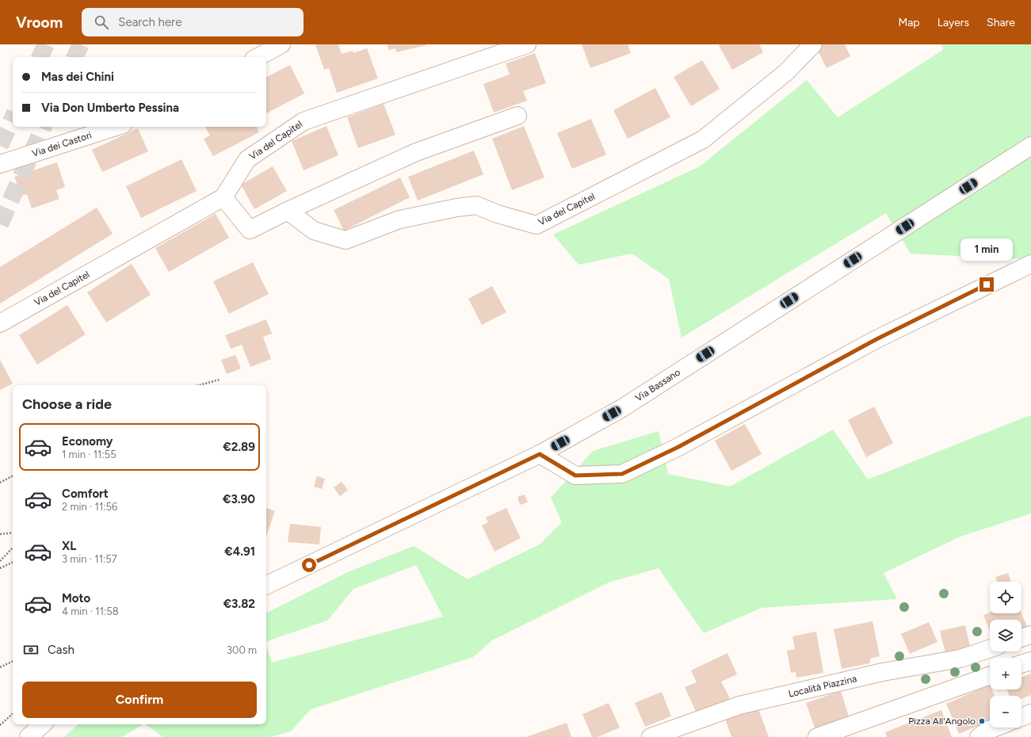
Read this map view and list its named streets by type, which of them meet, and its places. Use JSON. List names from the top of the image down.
{
  "streets": {
    "street": [
      "Via del Capitel",
      "Via dei Castori",
      "Via Bassano",
      "Località Piazzina"
    ]
  },
  "places": ["Pizza All'Angolo"],
  "page": {
    "header": "Vroom",
    "search": "Search here",
    "nav": ["Map", "Layers", "Share"],
    "banner": ["Mas dei Chini", "Via Don Umberto Pessina"],
    "bubble": "1 min",
    "heading": "Choose a ride",
    "list": [
      {
        "name": "Economy",
        "note": "1 min · 11:55",
        "value": "€2.89"
      },
      {
        "name": "Comfort",
        "note": "2 min · 11:56",
        "value": "€3.90"
      },
      {
        "name": "XL",
        "note": "3 min · 11:57",
        "value": "€4.91"
      },
      {
        "name": "Moto",
        "note": "4 min · 11:58",
        "value": "€3.82"
      }
    ],
    "map_buttons": ["+", "−"],
    "pay": ["Cash", "300 m"],
    "buttons": "Confirm"
  }
}
